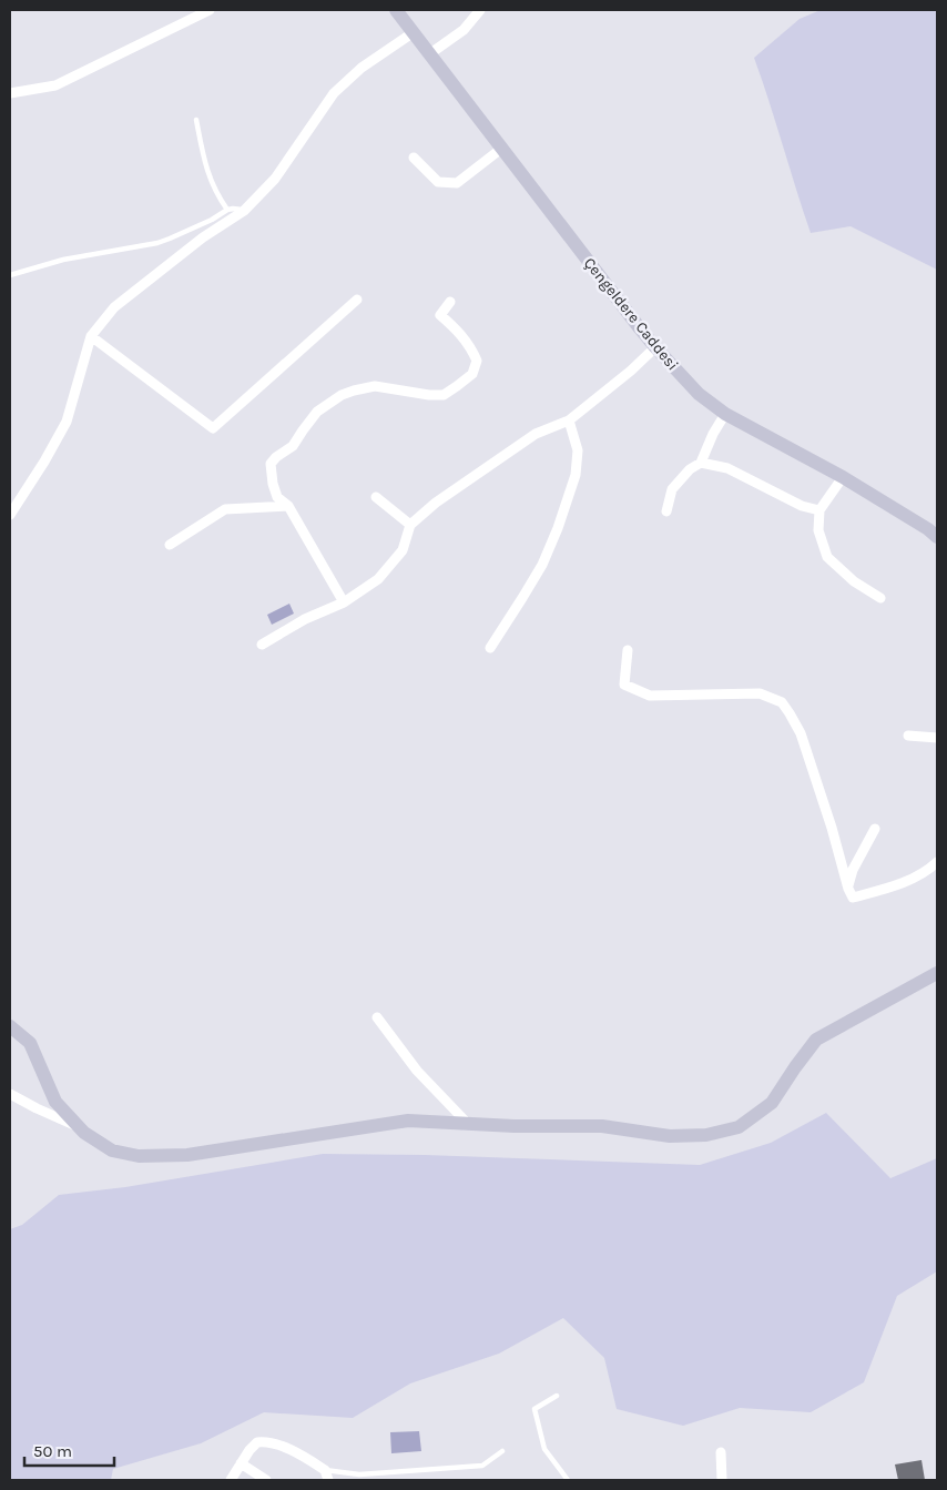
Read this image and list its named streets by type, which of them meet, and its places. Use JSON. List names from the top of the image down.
{
  "streets": {
    "street": ["Çengeldere Caddesi"]
  },
  "scale_bar": "50 m"
}
